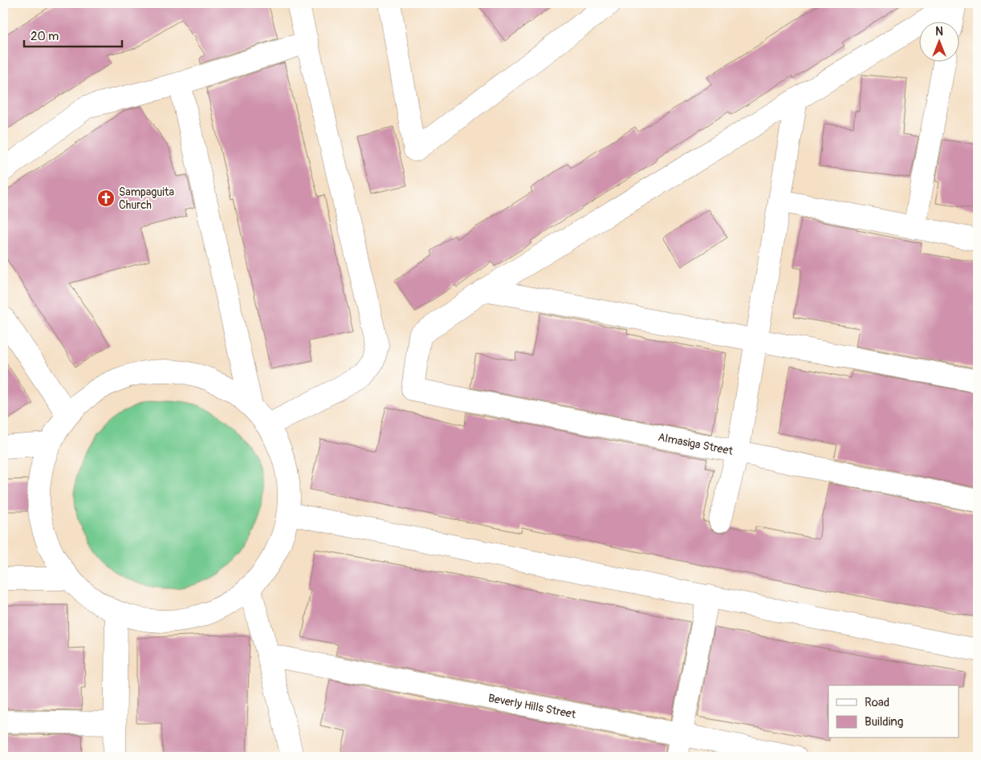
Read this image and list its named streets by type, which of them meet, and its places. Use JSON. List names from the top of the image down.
{
  "streets": {
    "street": ["Almasiga Street", "Beverly Hills Street"]
  },
  "places": {
    "church": ["Sampaguita Church"]
  },
  "legend": ["Road", "Building"],
  "scale_bar": "20 m",
  "north": "top"
}
